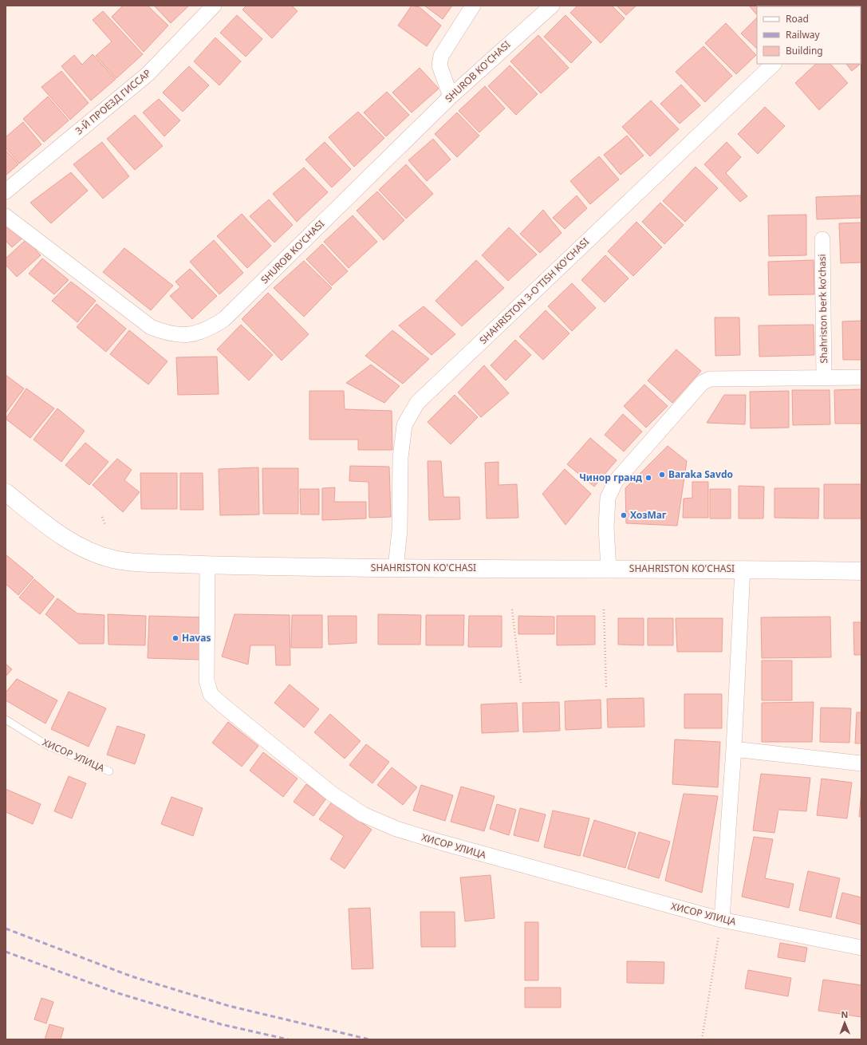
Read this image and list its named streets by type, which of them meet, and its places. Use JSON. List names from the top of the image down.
{
  "streets": {
    "main road": ["SHAHRISTON KO'CHASI"],
    "street": [
      "SHUROB KO'CHASI",
      "3-Й ПРОЕЗД ГИССАР",
      "SHAHRISTON 3-O'TISH KO'CHASI",
      "Shahriston berk koʻchasi",
      "ХИСОР УЛИЦА"
    ]
  },
  "crossings": [
    ["SHAHRISTON 3-O'TISH KO'CHASI", "SHAHRISTON KO'CHASI"],
    ["SHAHRISTON KO'CHASI", "ХИСОР УЛИЦА"]
  ],
  "places": [
    "Baraka Savdo",
    "Чинор гранд",
    "ХозМаг",
    "Havas"
  ],
  "legend": ["Road", "Railway", "Building"],
  "north": "top"
}
